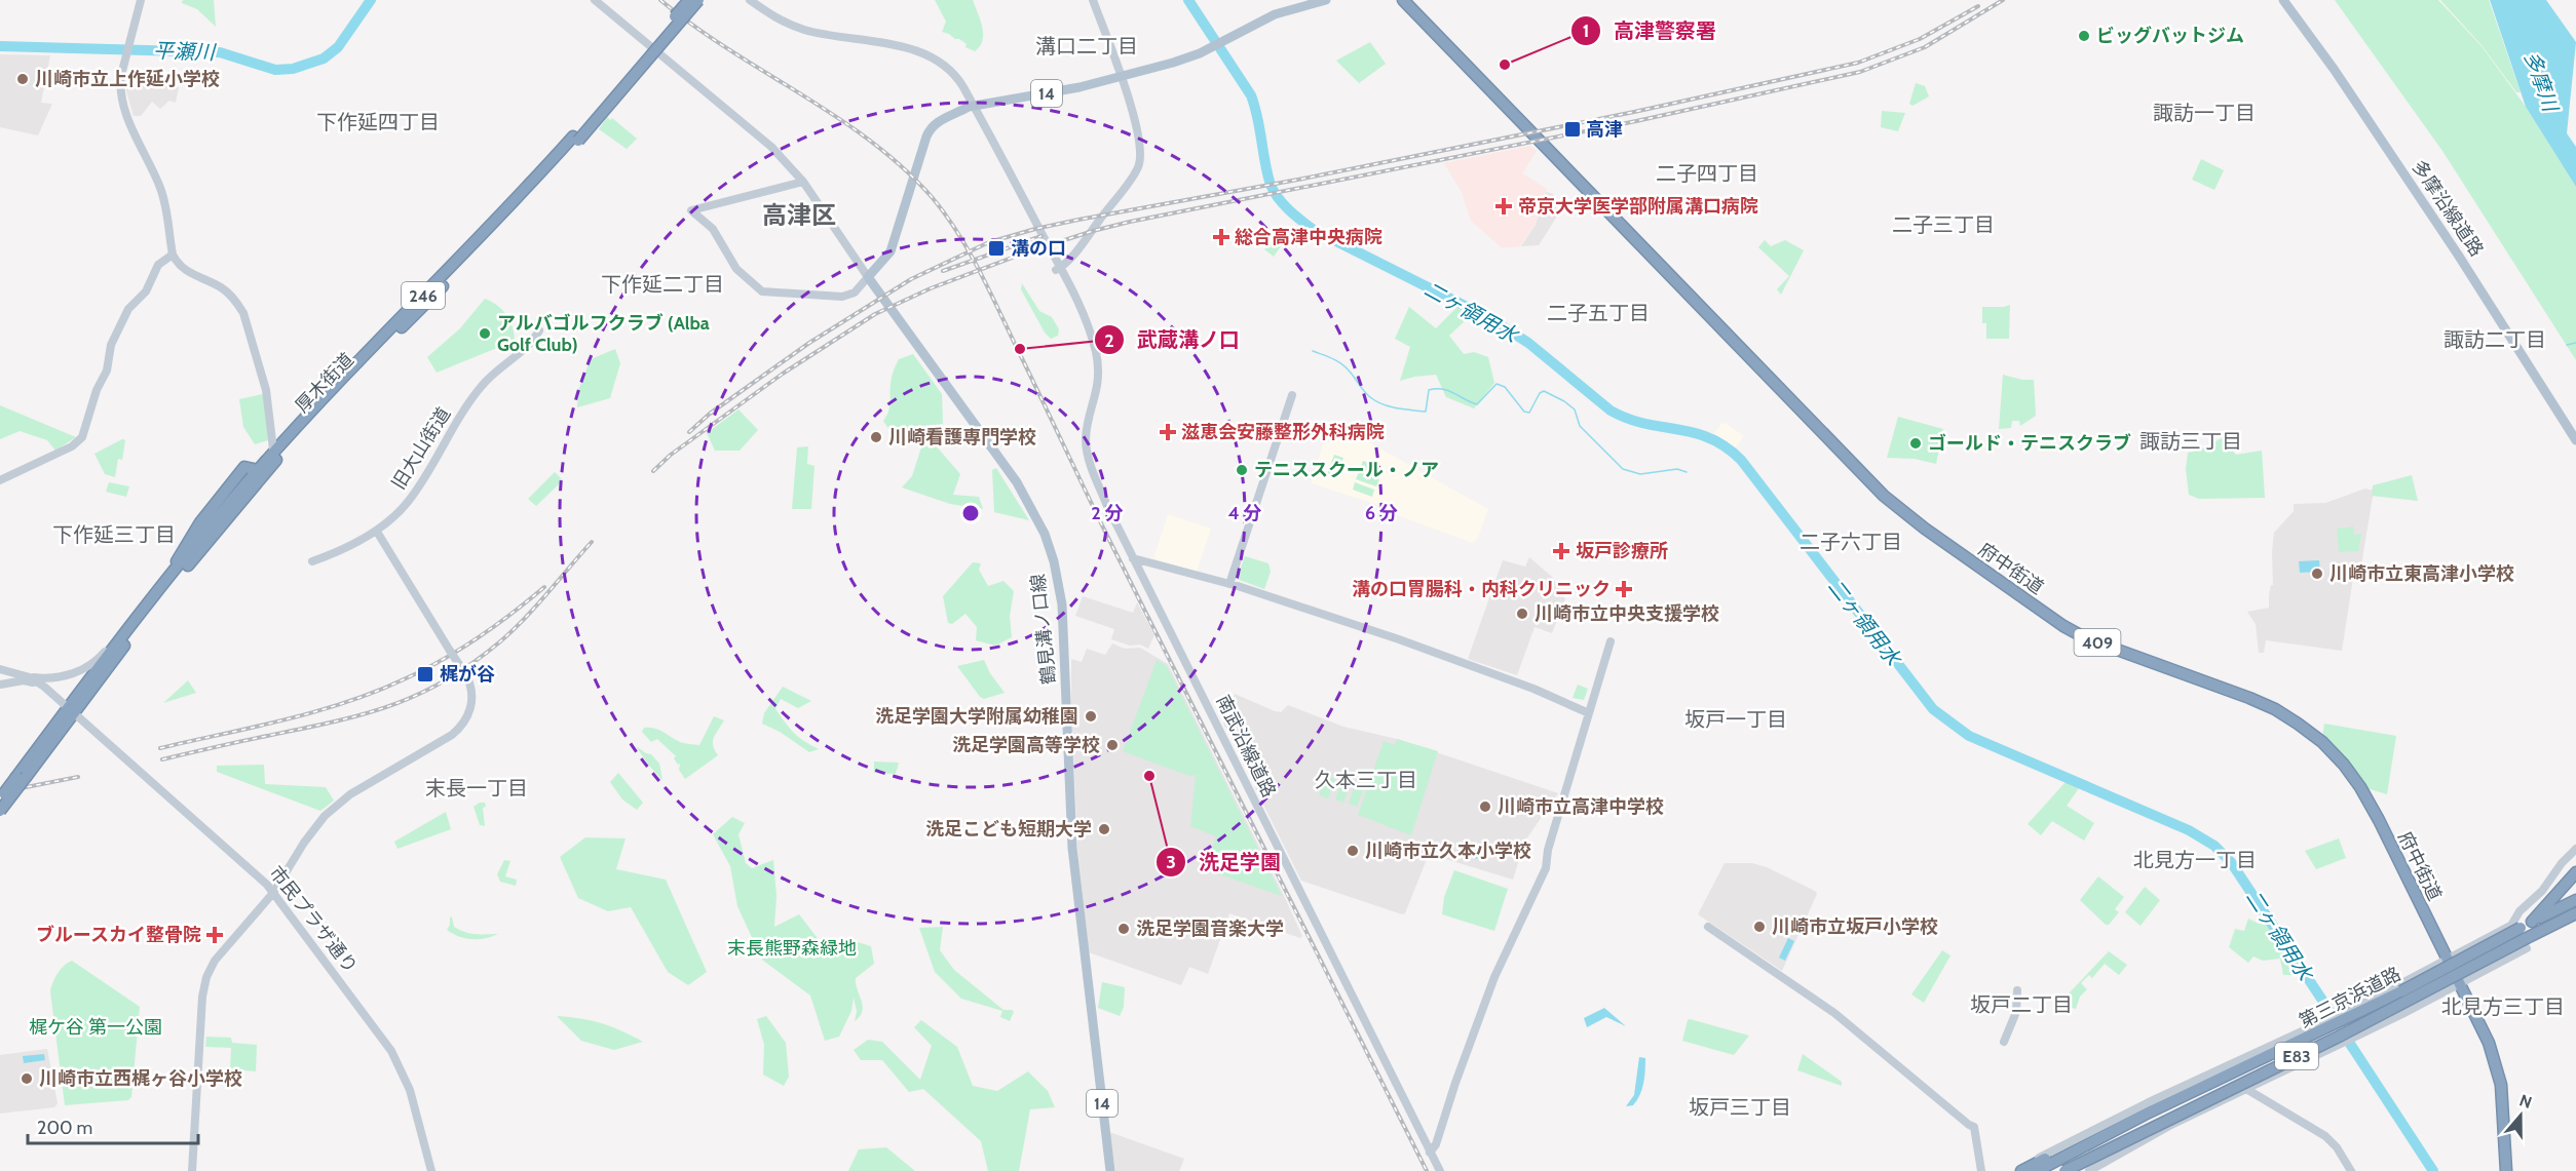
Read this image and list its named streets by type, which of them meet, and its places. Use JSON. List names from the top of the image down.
{
  "streets": {
    "highway": [
      "246",
      "厚木街道",
      "府中街道",
      "409",
      "第三京浜道路",
      "E83"
    ],
    "main road": ["14", "多摩沿線道路", "鶴見溝ノ口線"],
    "street": ["旧大山街道", "南武沿線道路", "市民プラザ通り"]
  },
  "crossings": [
    ["14", "鶴見溝ノ口線"],
    ["14", "南武沿線道路"],
    ["厚木街道", "市民プラザ通り"]
  ],
  "districts": [
    "溝口二丁目",
    "諏訪一丁目",
    "下作延四丁目",
    "二子四丁目",
    "高津区",
    "二子三丁目",
    "下作延二丁目",
    "二子五丁目",
    "諏訪二丁目",
    "諏訪三丁目",
    "下作延三丁目",
    "二子六丁目",
    "坂戸一丁目",
    "久本三丁目",
    "末長一丁目",
    "北見方一丁目",
    "坂戸二丁目",
    "北見方三丁目",
    "坂戸三丁目"
  ],
  "water": ["平瀬川", "多摩川", "二ヶ領用水"],
  "parks": ["末長熊野森緑地", "梶ケ谷 第一公園"],
  "places": {
    "other": [
      "ビッグバットジム",
      "高津警察署",
      "川崎市立上作延小学校",
      "アルバゴルフクラブ (Alba Golf Club)",
      "武蔵溝ノ口",
      "川崎看護専門学校",
      "ゴールド・テニスクラブ",
      "テニススクール・ノア",
      "川崎市立東高津小学校",
      "川崎市立中央支援学校",
      "洗足学園大学附属幼稚園",
      "洗足学園高等学校",
      "洗足学園",
      "川崎市立高津中学校",
      "洗足こども短期大学",
      "川崎市立久本小学校",
      "川崎市立坂戸小学校",
      "洗足学園音楽大学",
      "川崎市立西梶ヶ谷小学校"
    ],
    "transit": ["高津", "溝の口", "梶が谷"],
    "health": [
      "帝京大学医学部附属溝口病院",
      "総合高津中央病院",
      "滋恵会安藤整形外科病院",
      "坂戸診療所",
      "溝の口胃腸科・内科クリニック",
      "ブルースカイ整骨院"
    ]
  },
  "scale_bar": "200 m",
  "north": "top",
  "rings": ["2 分", "4 分", "6 分"]
}
